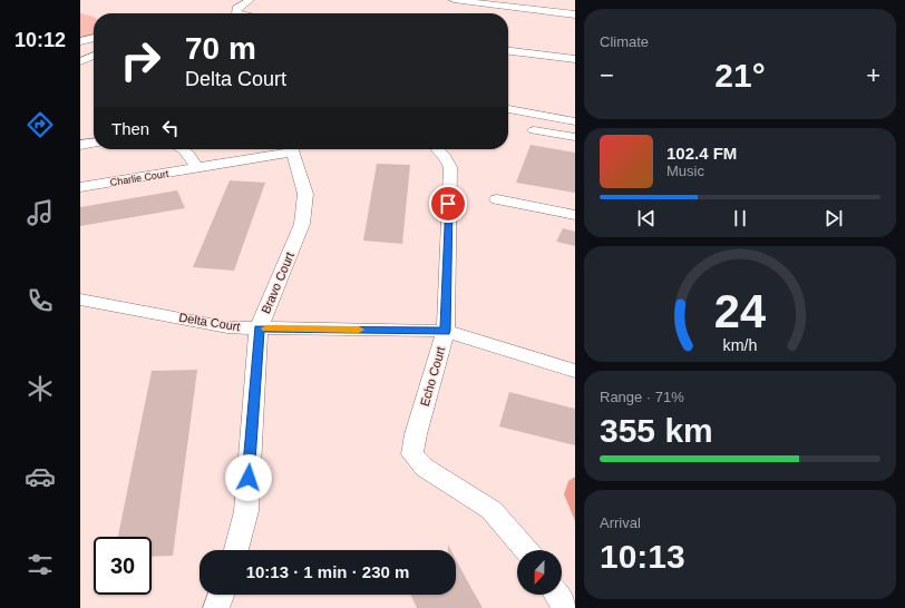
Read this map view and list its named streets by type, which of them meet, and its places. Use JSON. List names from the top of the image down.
{
  "streets": {
    "street": [
      "Charlie Court",
      "Bravo Court",
      "Delta Court",
      "Echo Court"
    ]
  },
  "crossings": [
    ["Bravo Court", "Delta Court"],
    ["Delta Court", "Echo Court"]
  ],
  "north": "bottom",
  "page": {
    "tabs": "10:12",
    "tile": [
      "Climate",
      ["Range · 71%", "355 km"],
      ["Arrival", "10:13"]
    ],
    "turn": ["70 m", "Delta Court"],
    "heat": ["−", "21°", "+"],
    "then": "Then",
    "song": ["102.4 FM", "Music"],
    "limit": "30",
    "trip": "10:13 · 1 min · 230 m",
    "gauge": ["24", "km/h"]
  }
}
